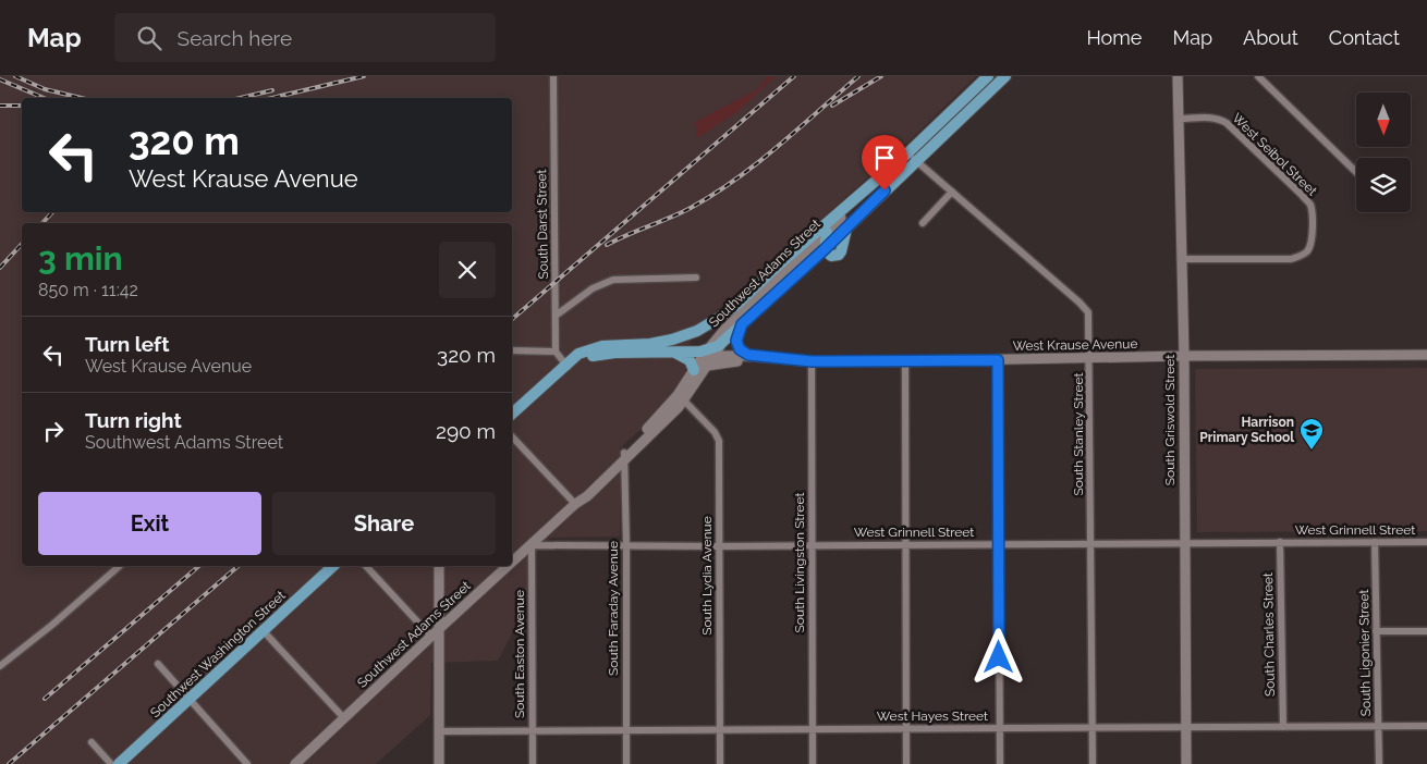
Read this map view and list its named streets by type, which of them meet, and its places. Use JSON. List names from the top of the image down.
{
  "streets": {
    "main road": ["Southwest Adams Street", "Southwest Washington Street"],
    "street": [
      "West Seibol Street",
      "South Darst Street",
      "West Krause Avenue",
      "South Griswold Street",
      "South Stanley Street",
      "West Grinnell Street",
      "South Livingston Street",
      "South Lydia Avenue",
      "South Faraday Avenue",
      "South Charles Street",
      "South Ligonier Street",
      "South Easton Avenue",
      "West Hayes Street"
    ]
  },
  "crossings": [
    ["West Seibol Street", "South Griswold Street"],
    ["Southwest Adams Street", "West Krause Avenue"],
    ["Southwest Adams Street", "South Stanley Street"],
    ["Southwest Adams Street", "West Grinnell Street"],
    ["Southwest Adams Street", "South Lydia Avenue"],
    ["Southwest Adams Street", "South Faraday Avenue"],
    ["Southwest Adams Street", "South Easton Avenue"],
    ["West Krause Avenue", "South Griswold Street"],
    ["West Krause Avenue", "South Stanley Street"],
    ["West Krause Avenue", "South Livingston Street"],
    ["South Griswold Street", "West Grinnell Street"],
    ["South Griswold Street", "West Hayes Street"],
    ["South Stanley Street", "West Grinnell Street"],
    ["South Stanley Street", "West Hayes Street"],
    ["West Grinnell Street", "South Livingston Street"],
    ["West Grinnell Street", "South Lydia Avenue"],
    ["West Grinnell Street", "South Faraday Avenue"],
    ["West Grinnell Street", "South Charles Street"],
    ["West Grinnell Street", "South Ligonier Street"],
    ["West Grinnell Street", "South Easton Avenue"],
    ["South Livingston Street", "West Hayes Street"],
    ["South Lydia Avenue", "West Hayes Street"],
    ["South Faraday Avenue", "West Hayes Street"],
    ["South Charles Street", "West Hayes Street"],
    ["South Ligonier Street", "West Hayes Street"],
    ["South Easton Avenue", "West Hayes Street"]
  ],
  "places": {
    "school or university": ["Harrison Primary School"]
  },
  "north": "bottom",
  "page": {
    "header": "Map",
    "search": "Search here",
    "nav": [
      "Home",
      "Map",
      "About",
      "Contact"
    ],
    "turn": ["320 m", "West Krause Avenue"],
    "heading": ["3 min", "850 m · 11:42"],
    "list": [
      {
        "name": "Turn left",
        "note": "West Krause Avenue",
        "value": "320 m"
      },
      {
        "name": "Turn right",
        "note": "Southwest Adams Street",
        "value": "290 m"
      }
    ],
    "buttons": ["Exit", "Share"]
  }
}
